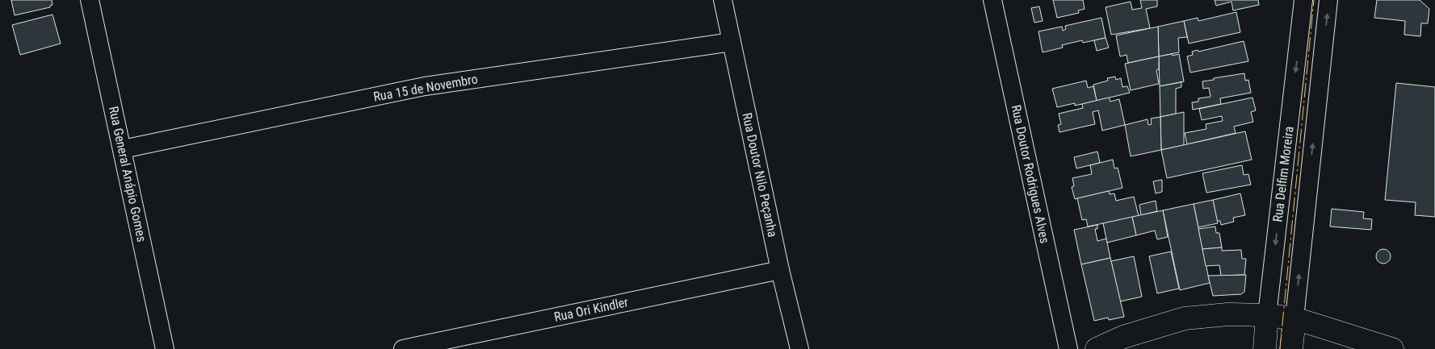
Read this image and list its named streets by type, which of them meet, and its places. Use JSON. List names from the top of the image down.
{
  "streets": {
    "main road": ["Rua Delfim Moreira"],
    "street": [
      "Rua 15 de Novembro",
      "Rua General Anápio Gomes",
      "Rua Doutor Rodrigues Alves",
      "Rua Doutor Nilo Peçanha",
      "Rua Ori Kindler"
    ]
  },
  "crossings": [
    ["Rua 15 de Novembro", "Rua General Anápio Gomes"],
    ["Rua 15 de Novembro", "Rua Doutor Nilo Peçanha"],
    ["Rua Doutor Nilo Peçanha", "Rua Ori Kindler"]
  ]
}
